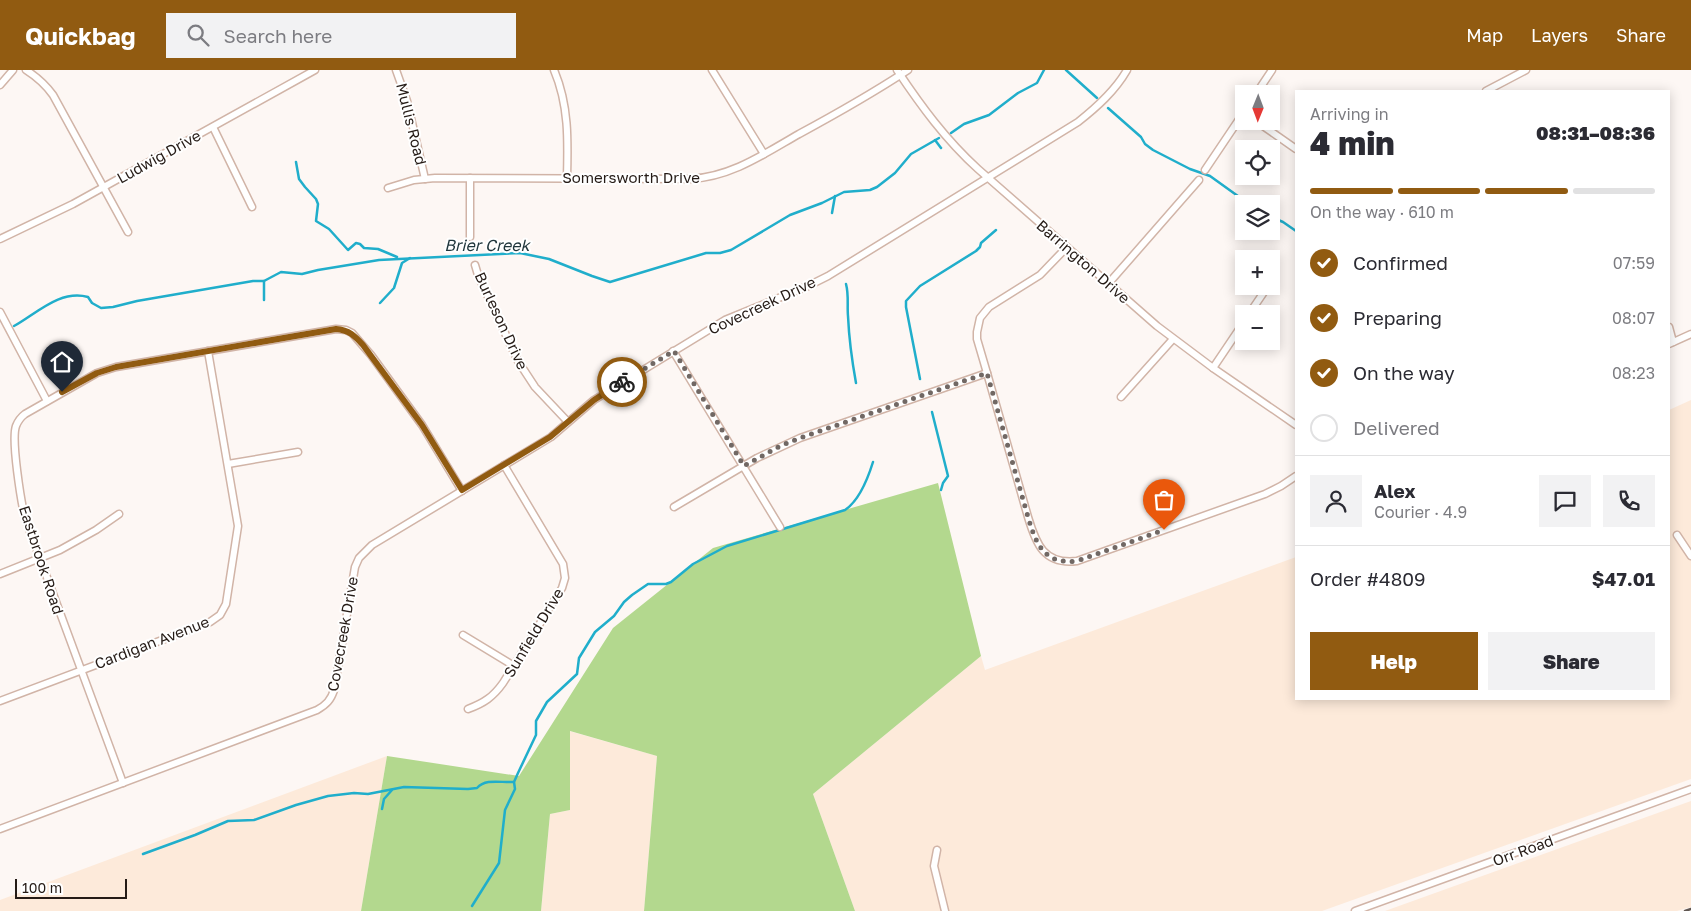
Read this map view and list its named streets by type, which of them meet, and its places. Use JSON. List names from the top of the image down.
{
  "streets": {
    "street": [
      "Mullis Road",
      "Ludwig Drive",
      "Somersworth Drive",
      "Barrington Drive",
      "Covecreek Drive",
      "Burleson Drive",
      "Eastbrook Road",
      "Sunfield Drive",
      "Cardigan Avenue",
      "Orr Road"
    ]
  },
  "crossings": [
    ["Mullis Road", "Somersworth Drive"],
    ["Somersworth Drive", "Barrington Drive"],
    ["Barrington Drive", "Covecreek Drive"],
    ["Covecreek Drive", "Burleson Drive"],
    ["Covecreek Drive", "Eastbrook Road"],
    ["Covecreek Drive", "Sunfield Drive"],
    ["Eastbrook Road", "Cardigan Avenue"]
  ],
  "water": ["Brier Creek"],
  "scale_bar": "100 m",
  "north": "bottom",
  "page": {
    "header": "Quickbag",
    "search": "Search here",
    "nav": ["Map", "Layers", "Share"],
    "map_buttons": ["+", "−"],
    "heading": ["4 min", "Arriving in", "08:31–08:36"],
    "panel": [
      "Alex",
      "Courier · 4.9",
      "Order #4809",
      "$47.01"
    ],
    "bar": "On the way · 610 m",
    "list": [
      ["Confirmed", "07:59"],
      ["Preparing", "08:07"],
      ["On the way", "08:23"],
      "Delivered"
    ],
    "buttons": ["Help", "Share"],
    "scale": "100 m"
  }
}
